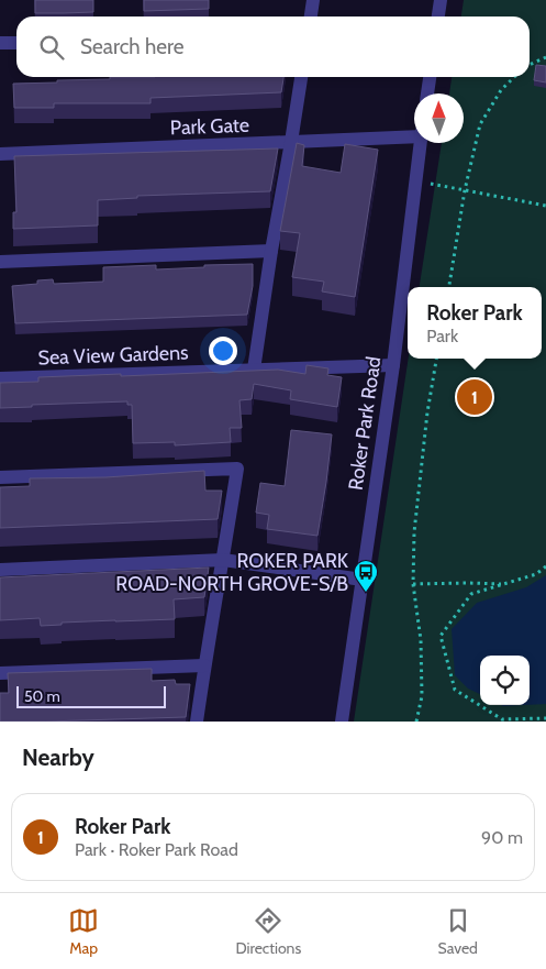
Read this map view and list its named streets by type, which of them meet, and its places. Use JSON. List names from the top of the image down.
{
  "streets": {
    "street": ["Park Gate", "Sea View Gardens", "Roker Park Road"]
  },
  "crossings": [
    ["Sea View Gardens", "Roker Park Road"]
  ],
  "places": {
    "bus stop": ["ROKER PARK ROAD-NORTH GROVE-S/B"]
  },
  "scale_bar": "50 m",
  "north": "top",
  "page": {
    "search": "Search here",
    "popup": ["Roker Park", "Park"],
    "pins": "1",
    "scale": "50 m",
    "heading": "Nearby",
    "list": [
      {
        "mark": "1",
        "name": "Roker Park",
        "note": "Park · Roker Park Road",
        "value": "90 m"
      }
    ],
    "nav": ["Map", "Directions", "Saved"]
  }
}
